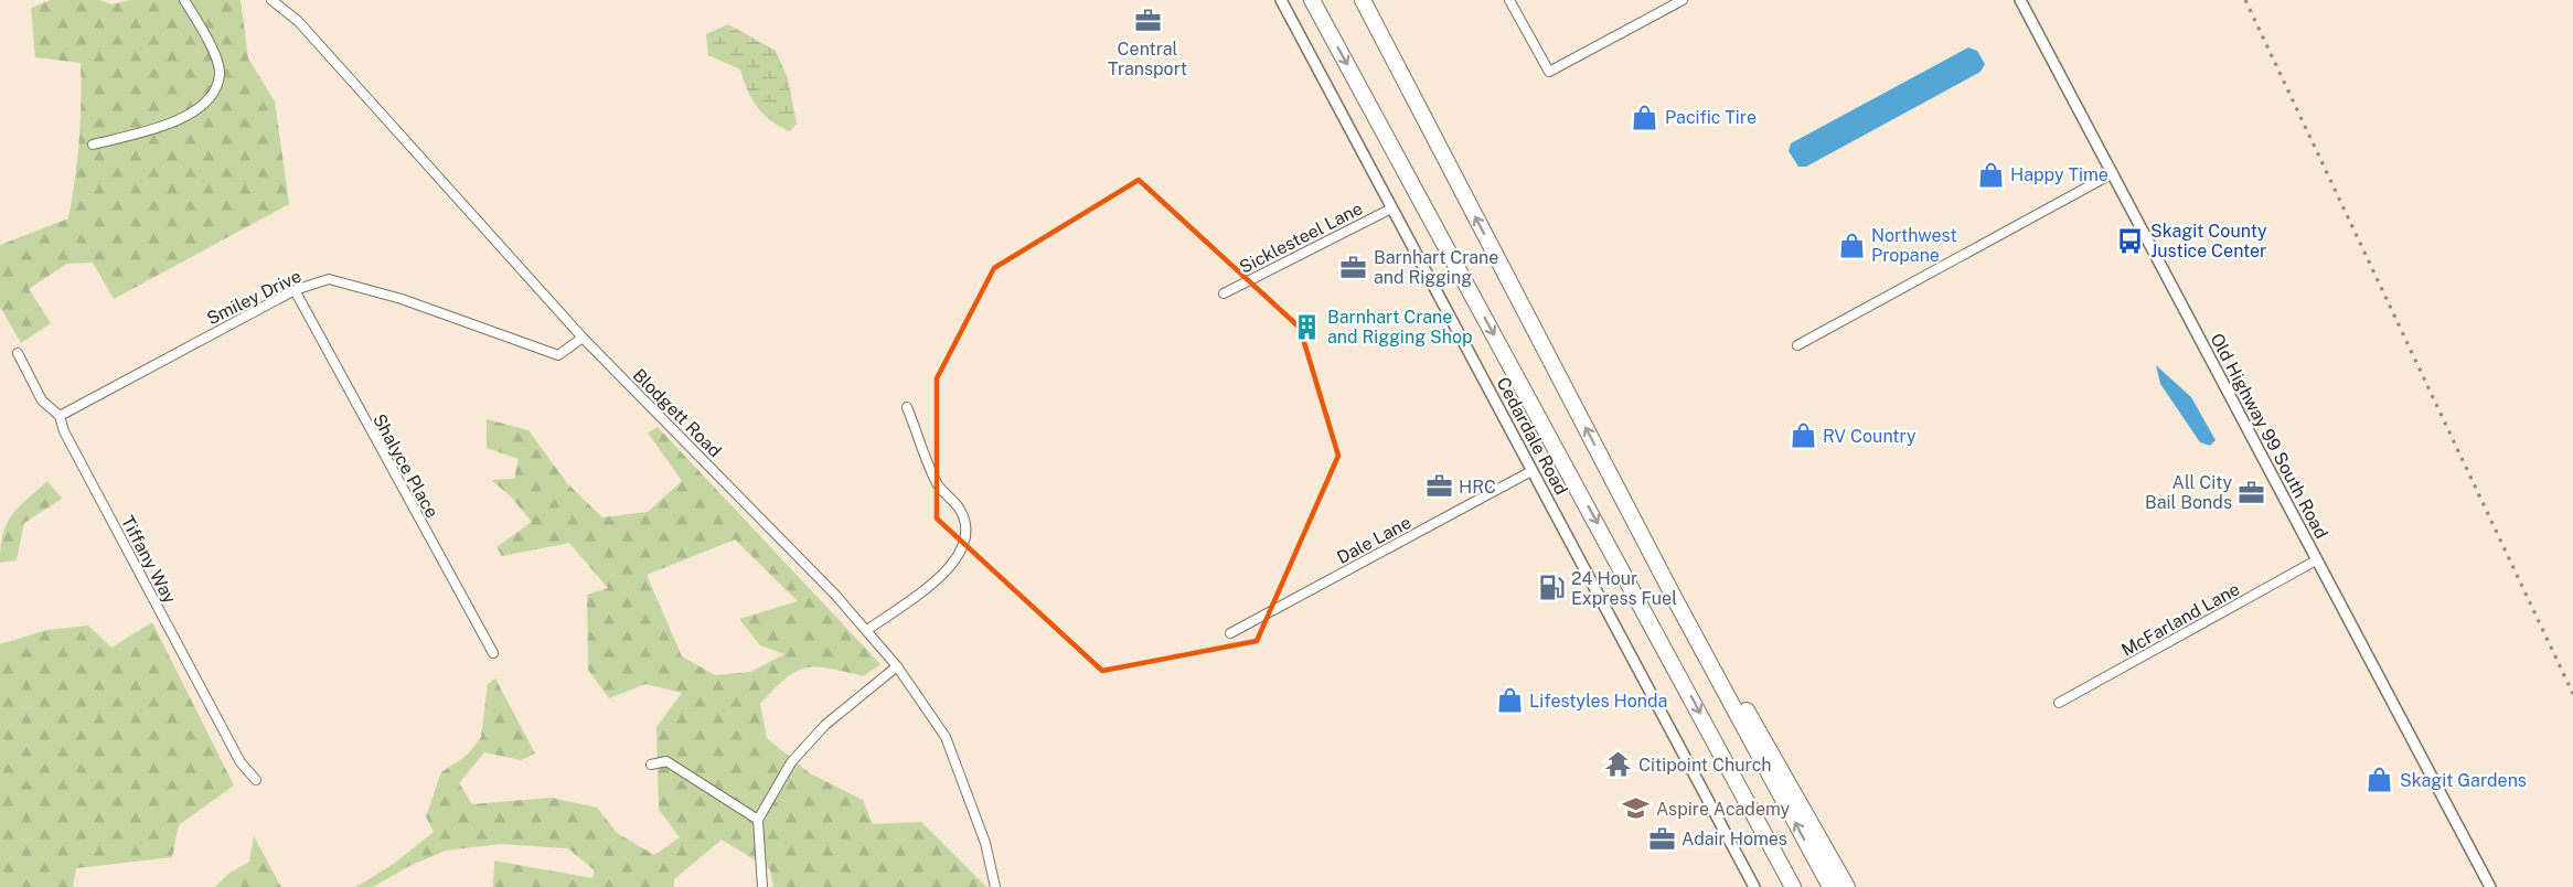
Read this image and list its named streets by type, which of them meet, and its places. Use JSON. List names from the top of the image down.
{
  "streets": {
    "street": [
      "Sicklesteel Lane",
      "Smiley Drive",
      "Blodgett Road",
      "Cedardale Road",
      "Old Highway 99 South Road",
      "Shalyce Place",
      "Dale Lane",
      "Tiffany Way",
      "McFarland Lane"
    ]
  },
  "crossings": [
    ["Sicklesteel Lane", "Cedardale Road"],
    ["Smiley Drive", "Blodgett Road"],
    ["Smiley Drive", "Shalyce Place"],
    ["Smiley Drive", "Tiffany Way"],
    ["Cedardale Road", "Dale Lane"],
    ["Old Highway 99 South Road", "McFarland Lane"]
  ],
  "places": {
    "office": [
      "Central Transport",
      "Barnhart Crane and Rigging",
      "HRC",
      "All City Bail Bonds",
      "Adair Homes"
    ],
    "shop": [
      "Pacific Tire",
      "Happy Time",
      "Northwest Propane",
      "RV Country",
      "Lifestyles Honda",
      "Skagit Gardens"
    ],
    "bus stop": ["Skagit County Justice Center"],
    "building": ["Barnhart Crane and Rigging Shop"],
    "fuel station": ["24 Hour Express Fuel"],
    "temple": ["Citipoint Church"],
    "school or university": ["Aspire Academy"]
  }
}
